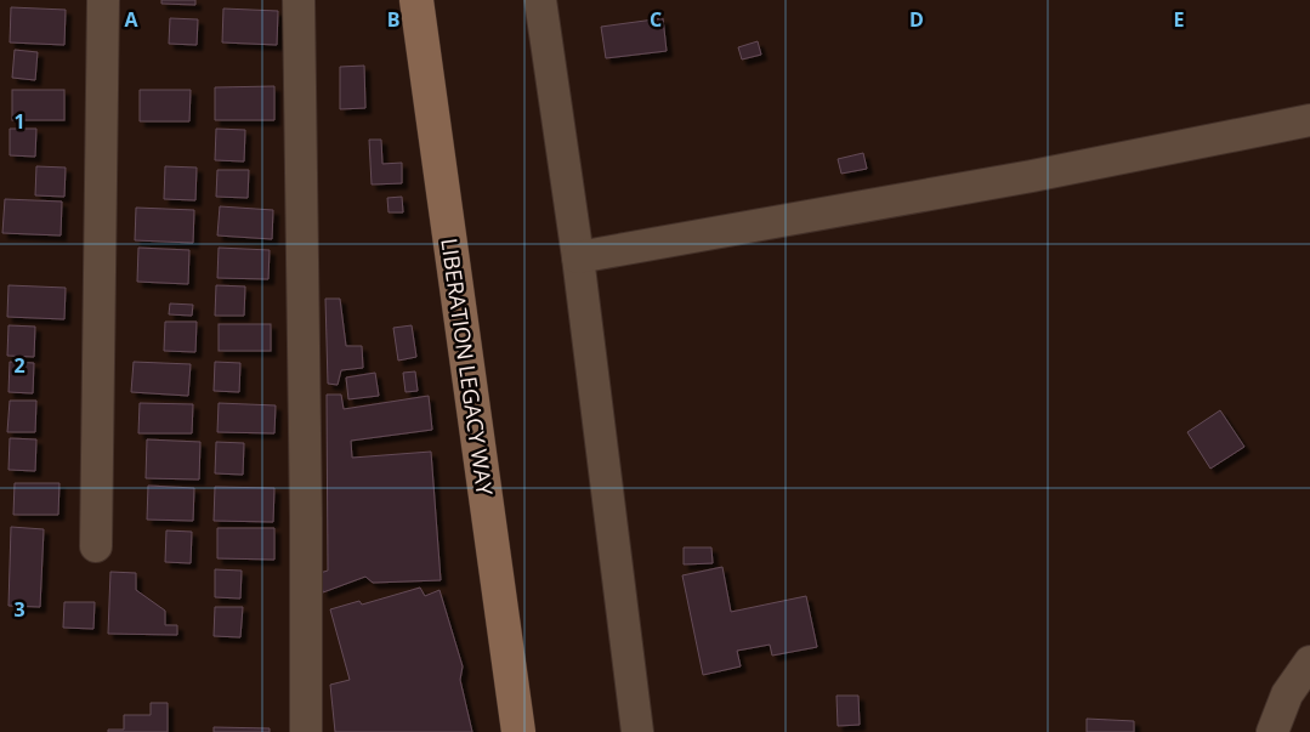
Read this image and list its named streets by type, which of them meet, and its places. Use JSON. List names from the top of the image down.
{
  "streets": {
    "main road": ["LIBERATION LEGACY WAY"]
  },
  "grid": {
    "columns": [
      "A",
      "B",
      "C",
      "D",
      "E"
    ],
    "rows": ["1", "2", "3"]
  }
}
